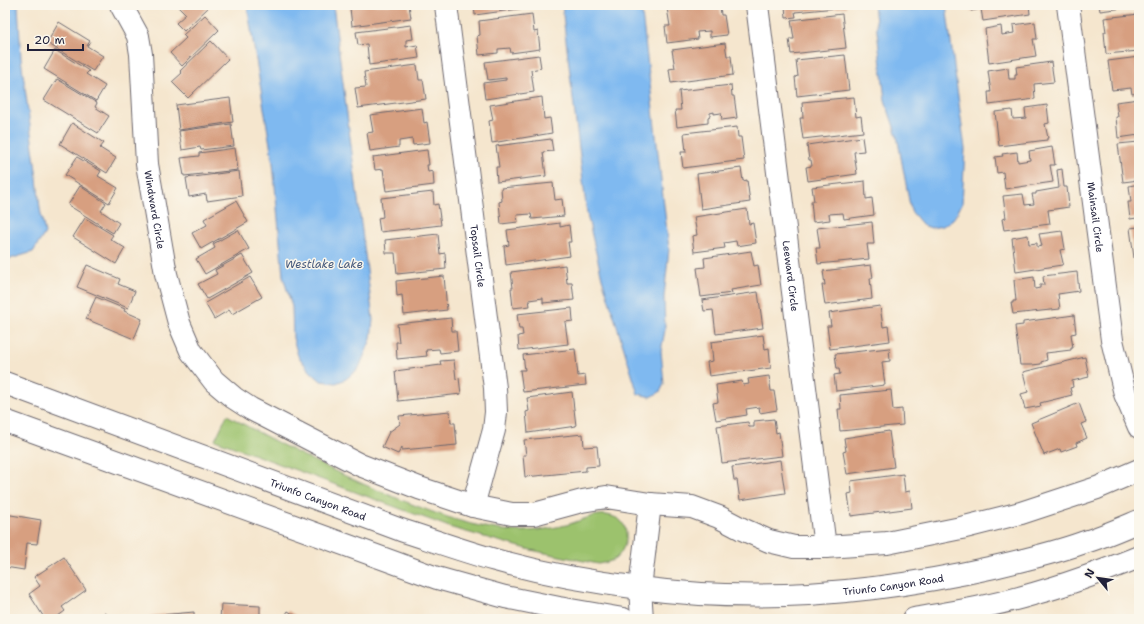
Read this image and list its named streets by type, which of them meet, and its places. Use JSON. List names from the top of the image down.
{
  "streets": {
    "street": [
      "Windward Circle",
      "Mainsail Circle",
      "Topsail Circle",
      "Leeward Circle",
      "Triunfo Canyon Road"
    ]
  },
  "crossings": [
    ["Windward Circle", "Topsail Circle"]
  ],
  "water": ["Westlake Lake"],
  "scale_bar": "20 m",
  "north": "top left"
}
